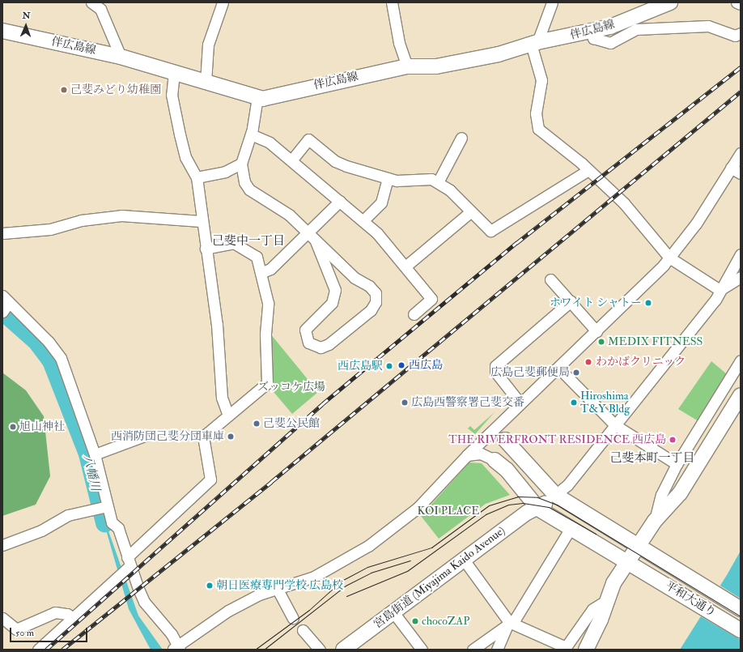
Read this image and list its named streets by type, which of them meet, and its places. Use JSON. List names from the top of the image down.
{
  "streets": {
    "street": ["伴広島線", "宮島街道 (Miyajima Kaido Avenue)", "平和大通り"]
  },
  "crossings": [
    ["宮島街道 (Miyajima Kaido Avenue)", "平和大通り"]
  ],
  "districts": ["己斐中一丁目", "己斐本町一丁目"],
  "water": ["八幡川"],
  "parks": ["ズッコケ広場", "KOI PLACE"],
  "places": [
    "己斐みどり幼稚園",
    "ホワイト シャトー",
    "MEDIX FITNESS",
    "わかばクリニック",
    "西広島",
    "西広島駅",
    "広島己斐郵便局",
    "広島西警察署己斐交番",
    "Hiroshima T&Y Bldg",
    "己斐公民館",
    "旭山神社",
    "西消防団己斐分団車庫",
    "THE RIVERFRONT RESIDENCE 西広島",
    "朝日医療専門学校 広島校",
    "chocoZAP"
  ],
  "scale_bar": "50 m",
  "north": "top"
}
